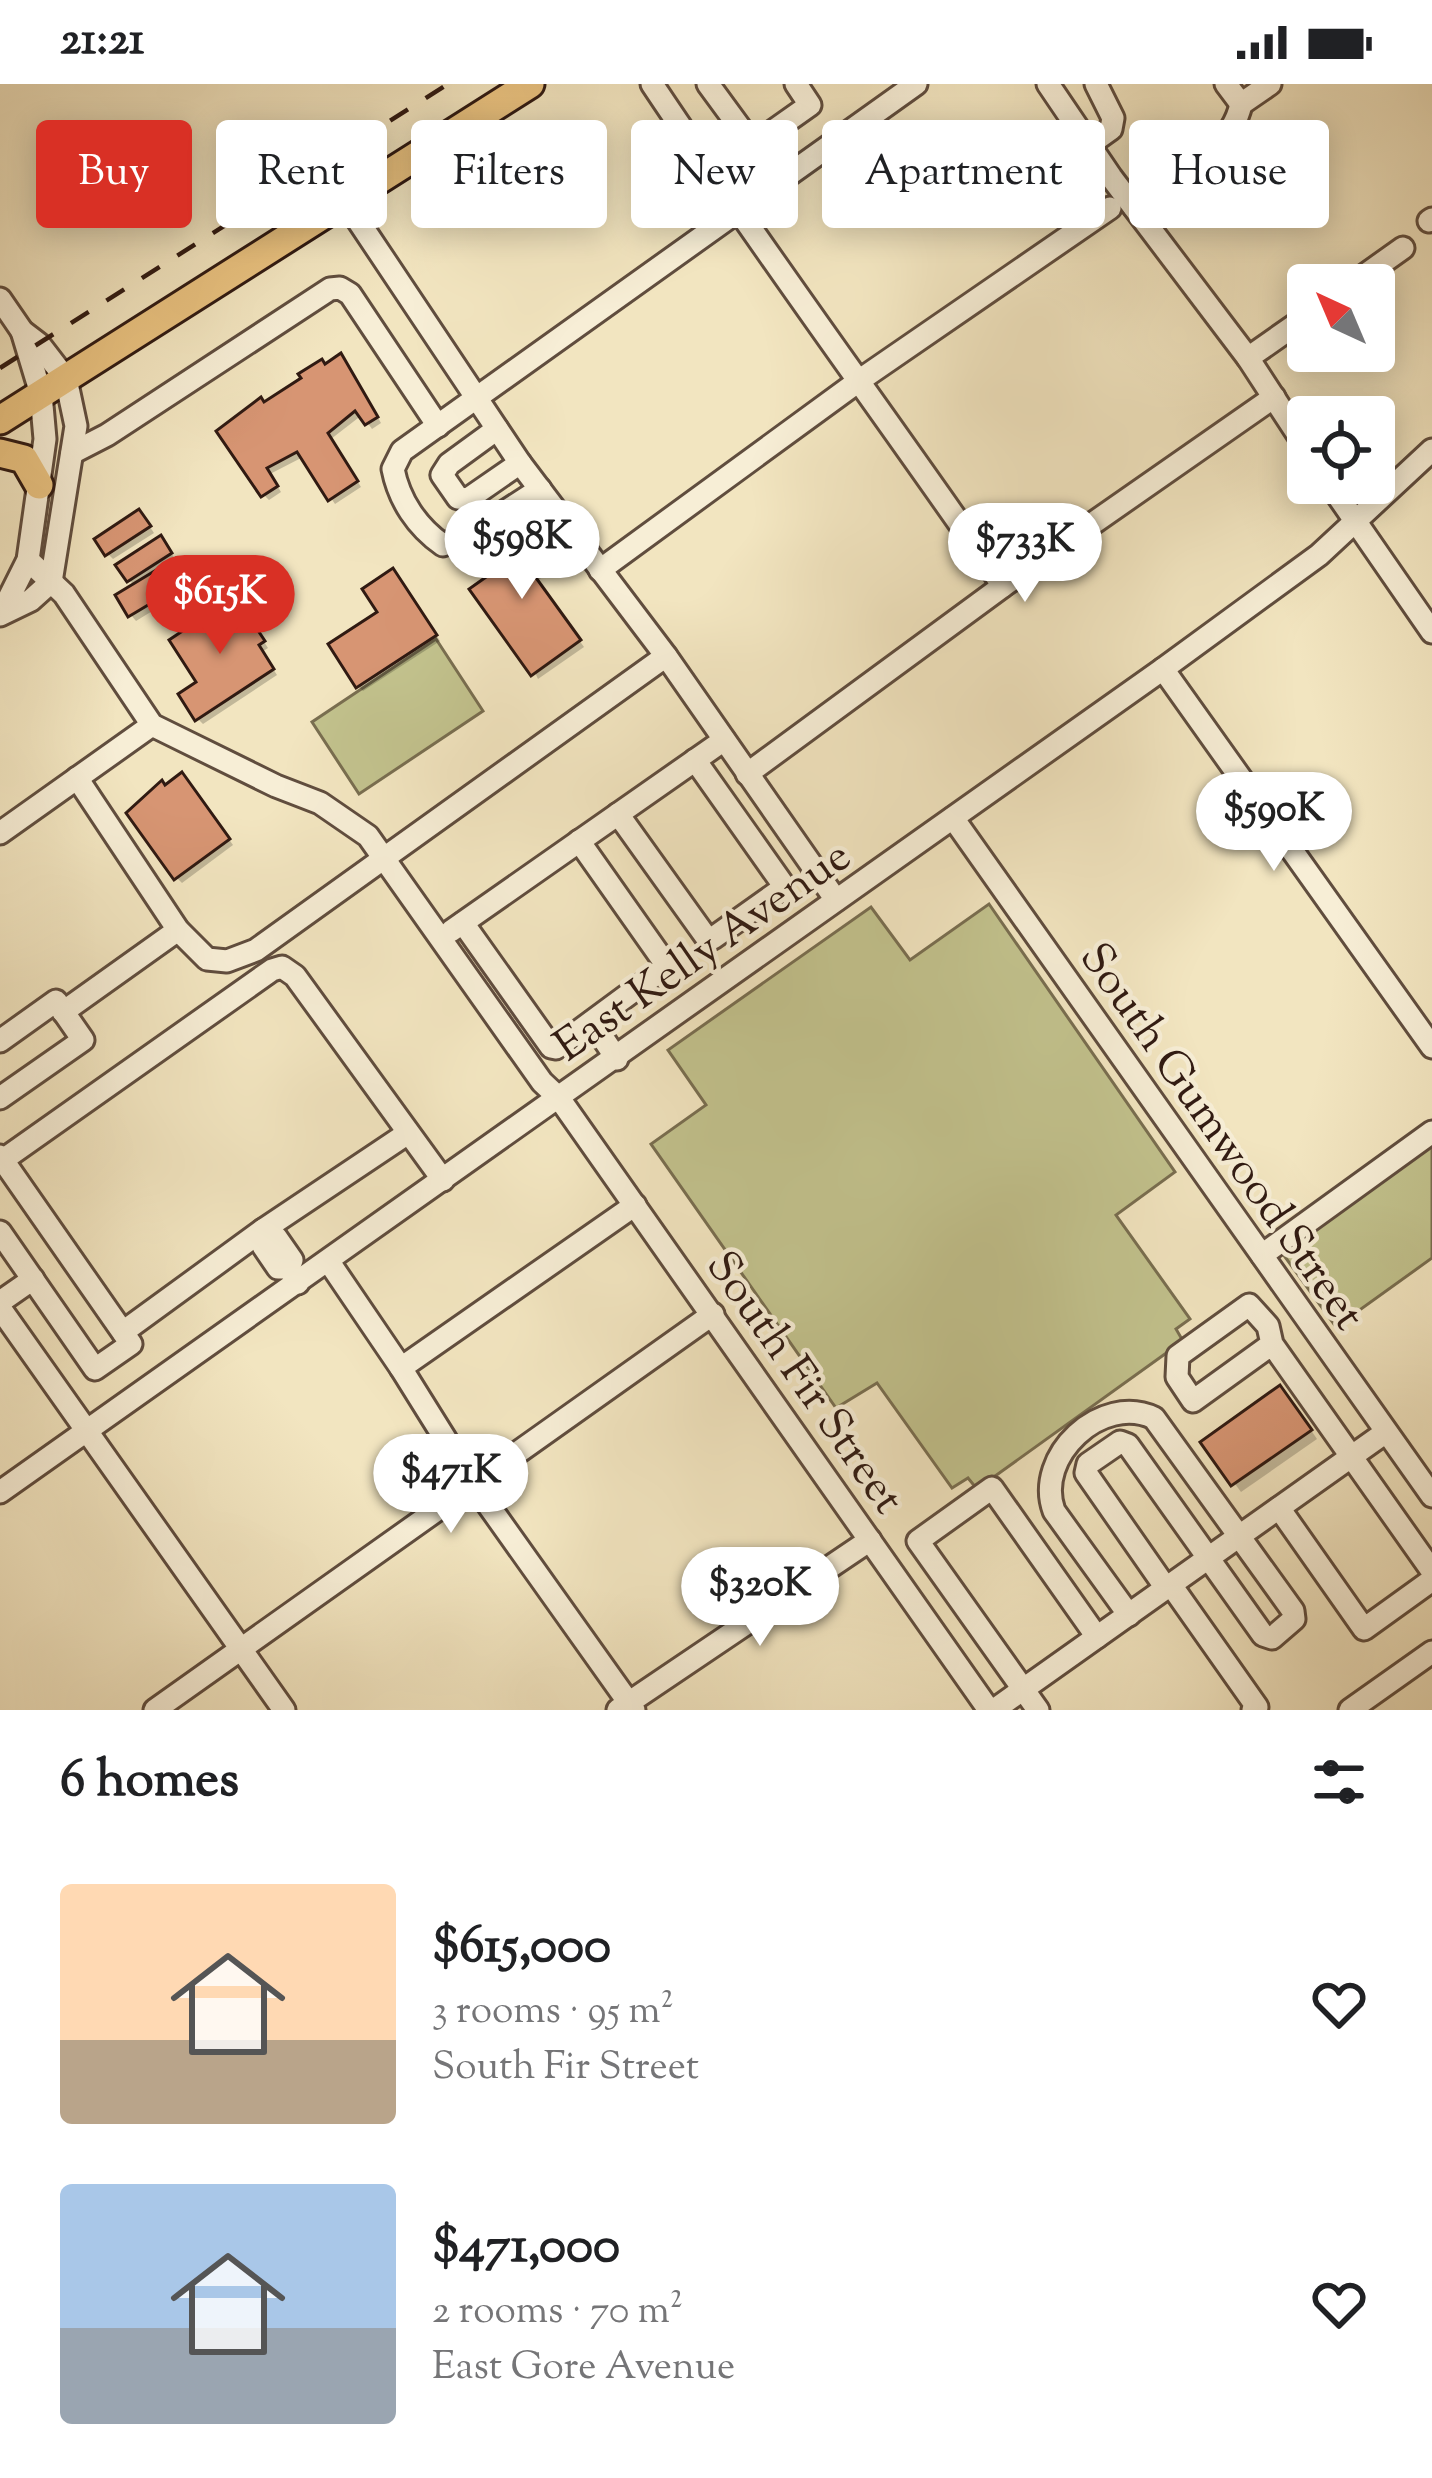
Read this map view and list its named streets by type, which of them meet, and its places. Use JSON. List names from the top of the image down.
{
  "streets": {
    "street": ["East Kelly Avenue", "South Gumwood Street", "South Fir Street"]
  },
  "crossings": [
    ["East Kelly Avenue", "South Gumwood Street"],
    ["East Kelly Avenue", "South Fir Street"]
  ],
  "north": "top left",
  "page": {
    "status": "21:21",
    "chip": [
      "Buy",
      "Rent",
      "Filters",
      "New",
      "Apartment",
      "House"
    ],
    "price": [
      "$598K",
      "$733K",
      "$615K",
      "$590K",
      "$471K",
      "$320K"
    ],
    "heading": "6 homes",
    "list": [
      {
        "name": "$615,000",
        "note": "3 rooms · 95 m² · South Fir Street"
      },
      {
        "name": "$471,000",
        "note": "2 rooms · 70 m² · East Gore Avenue"
      }
    ]
  }
}
